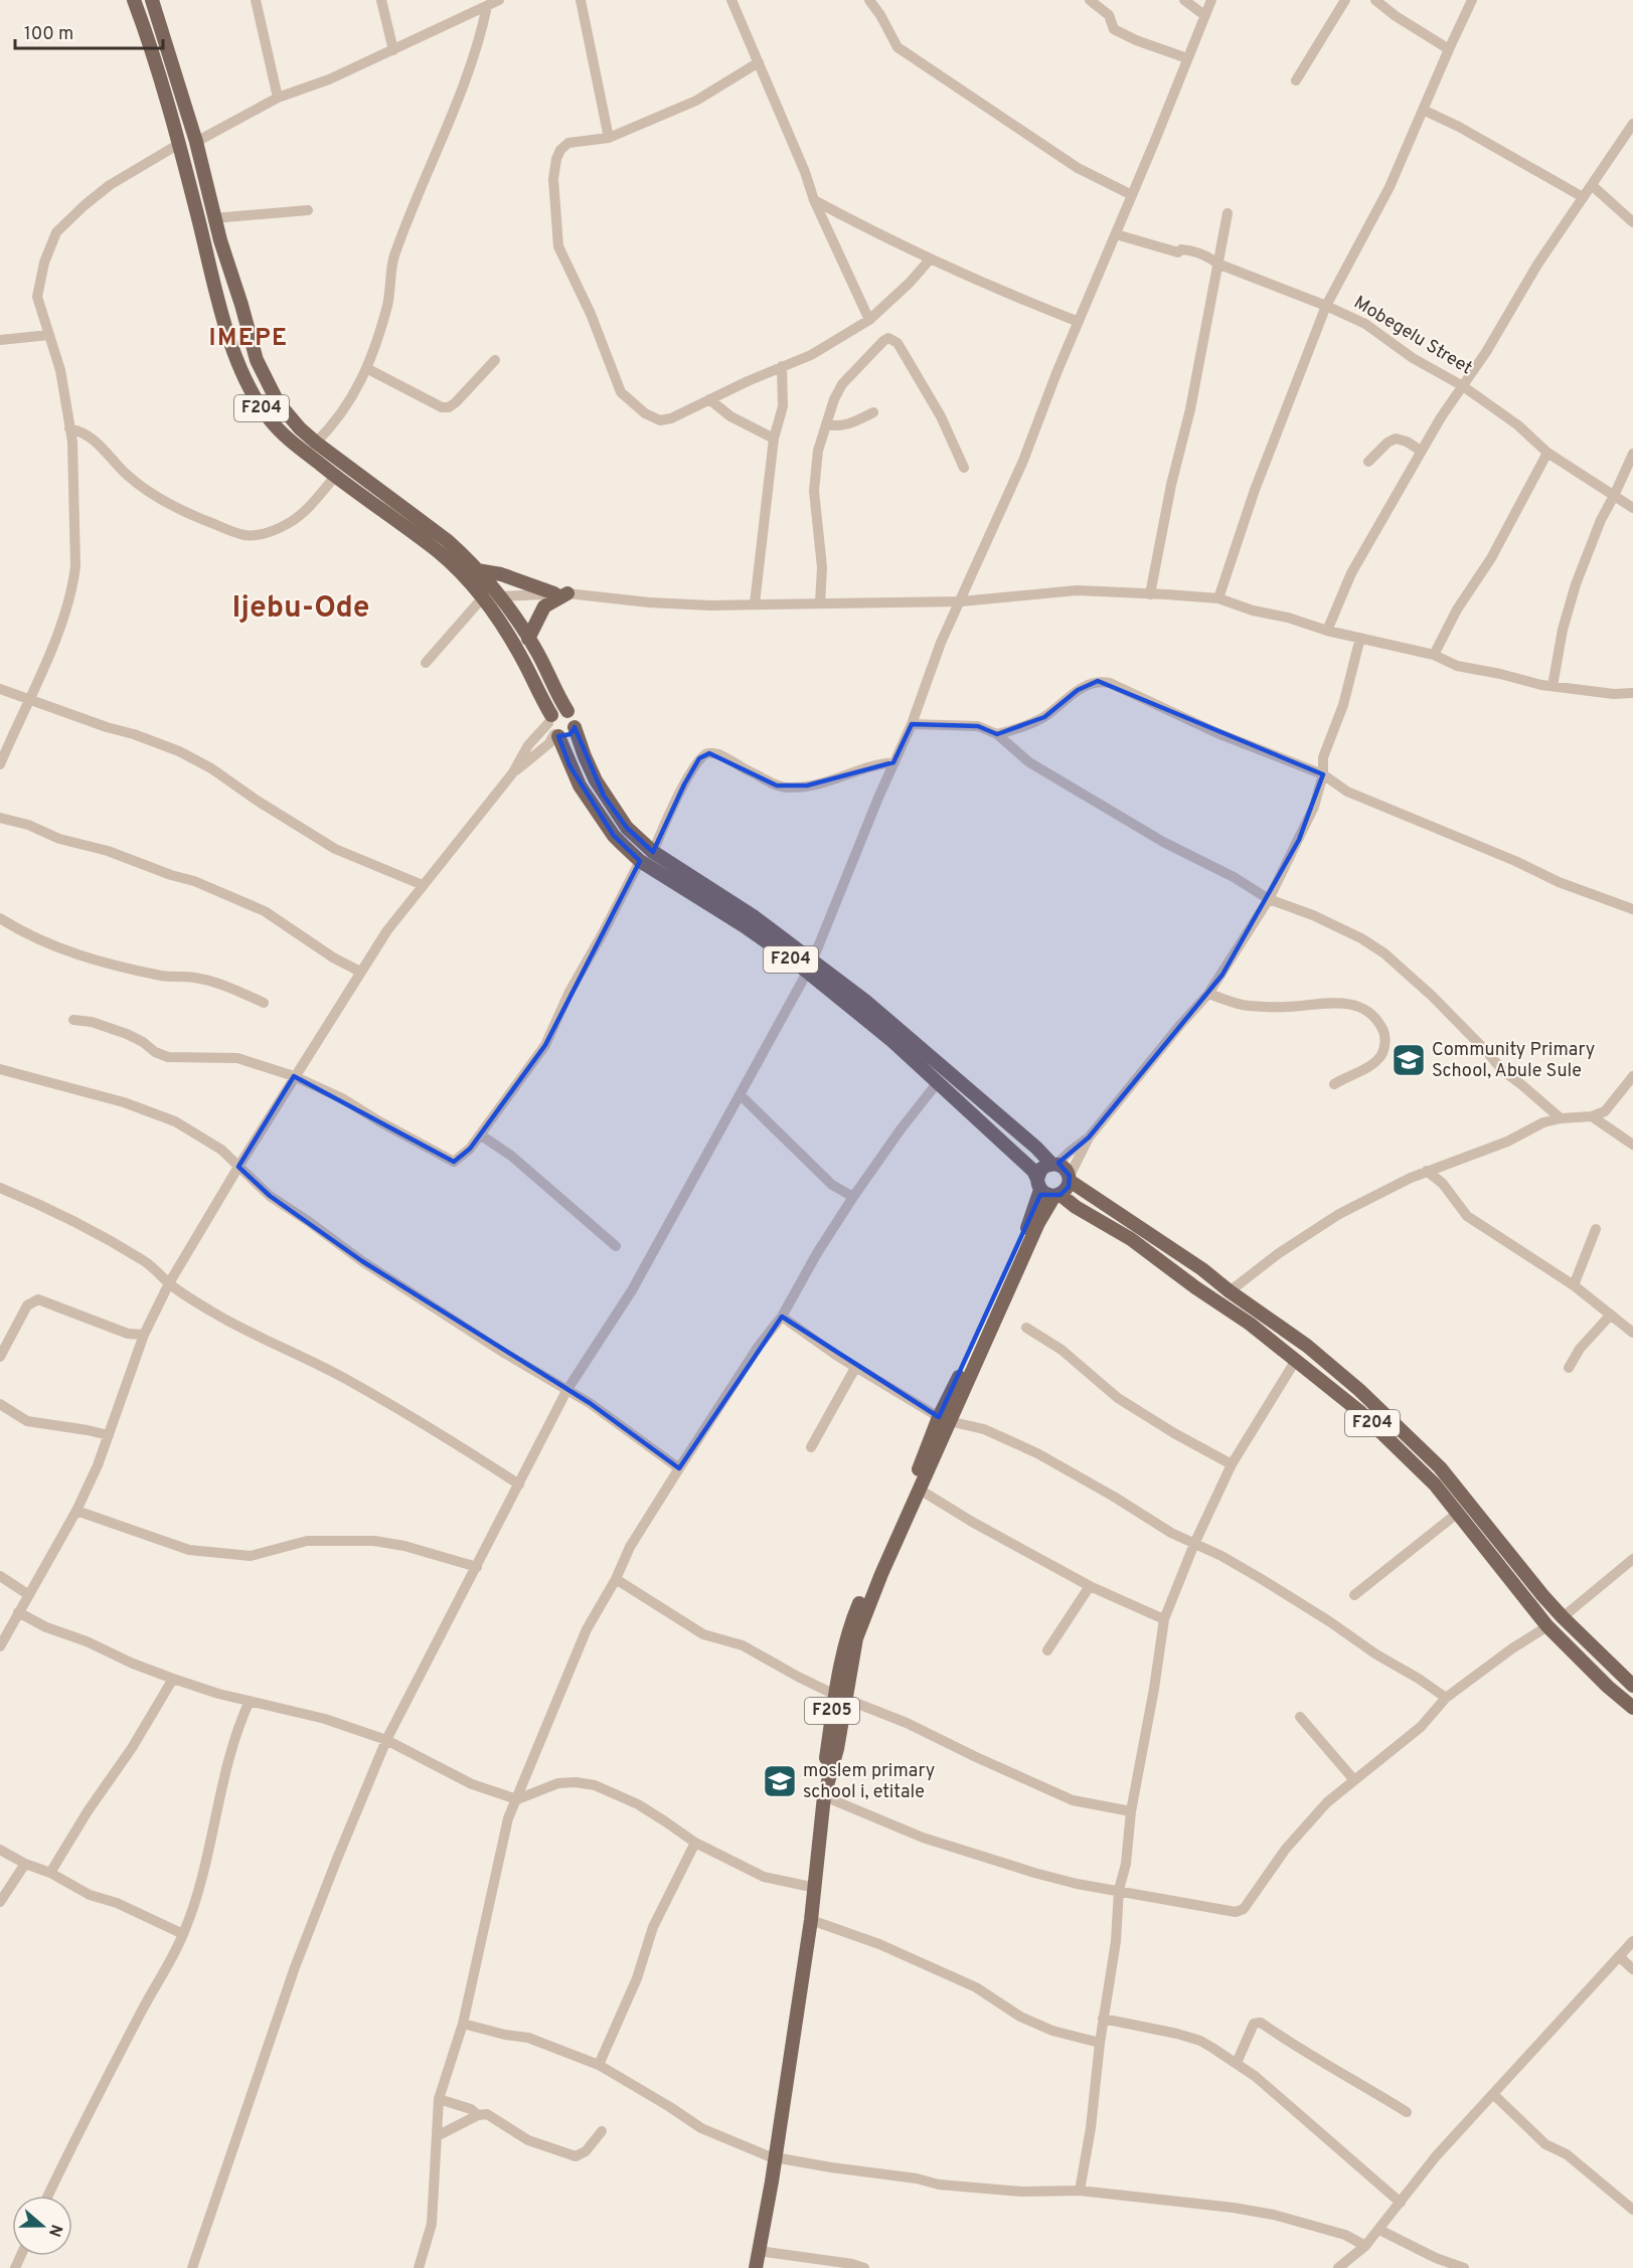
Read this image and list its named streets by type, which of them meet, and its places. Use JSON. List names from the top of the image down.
{
  "streets": {
    "main road": ["F204", "F205"],
    "street": ["Mobegelu Street"]
  },
  "crossings": [
    ["F204", "F205"]
  ],
  "districts": ["IMEPE", "Ijebu-Ode"],
  "places": {
    "school or university": ["Community Primary School, Abule Sule", "moslem primary school i, etitale"]
  },
  "scale_bar": "100 m",
  "north": "right"
}
